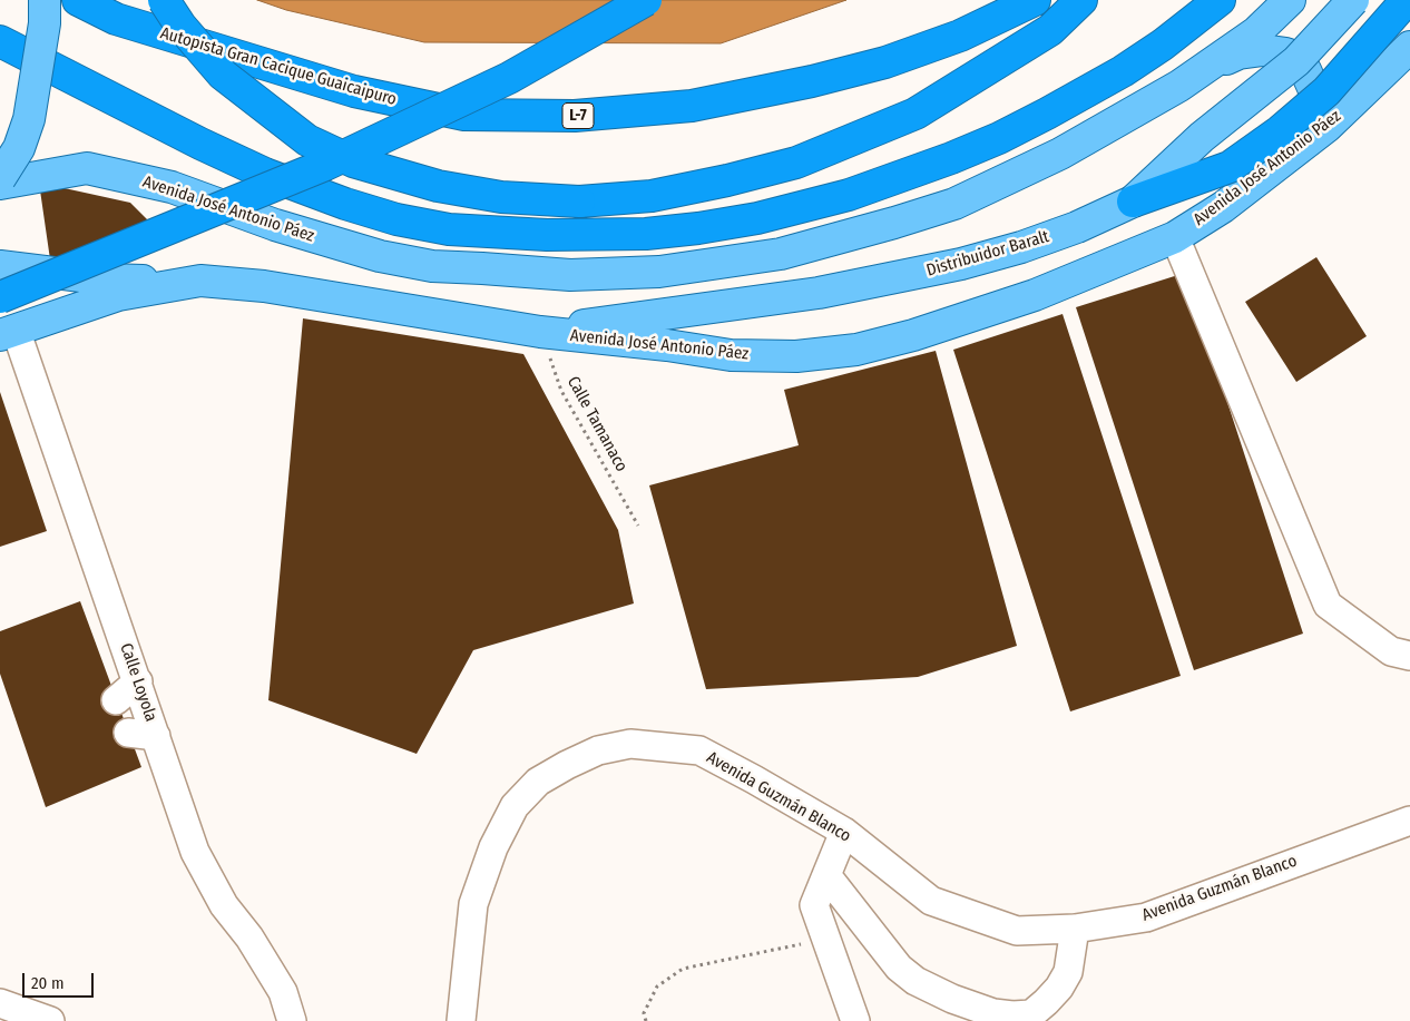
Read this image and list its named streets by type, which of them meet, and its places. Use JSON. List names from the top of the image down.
{
  "streets": {
    "highway": ["Autopista Gran Cacique Guaicaipuro", "L-7"],
    "main road": ["Avenida José Antonio Páez", "Distribuidor Baralt"],
    "street": ["Calle Loyola", "Avenida Guzmán Blanco"],
    "path": ["Calle Tamanaco"]
  },
  "crossings": [
    ["Avenida José Antonio Páez", "Distribuidor Baralt"],
    ["Avenida José Antonio Páez", "Calle Tamanaco"],
    ["Avenida José Antonio Páez", "Calle Loyola"],
    ["Distribuidor Baralt", "Calle Tamanaco"]
  ],
  "scale_bar": "20 m"
}
